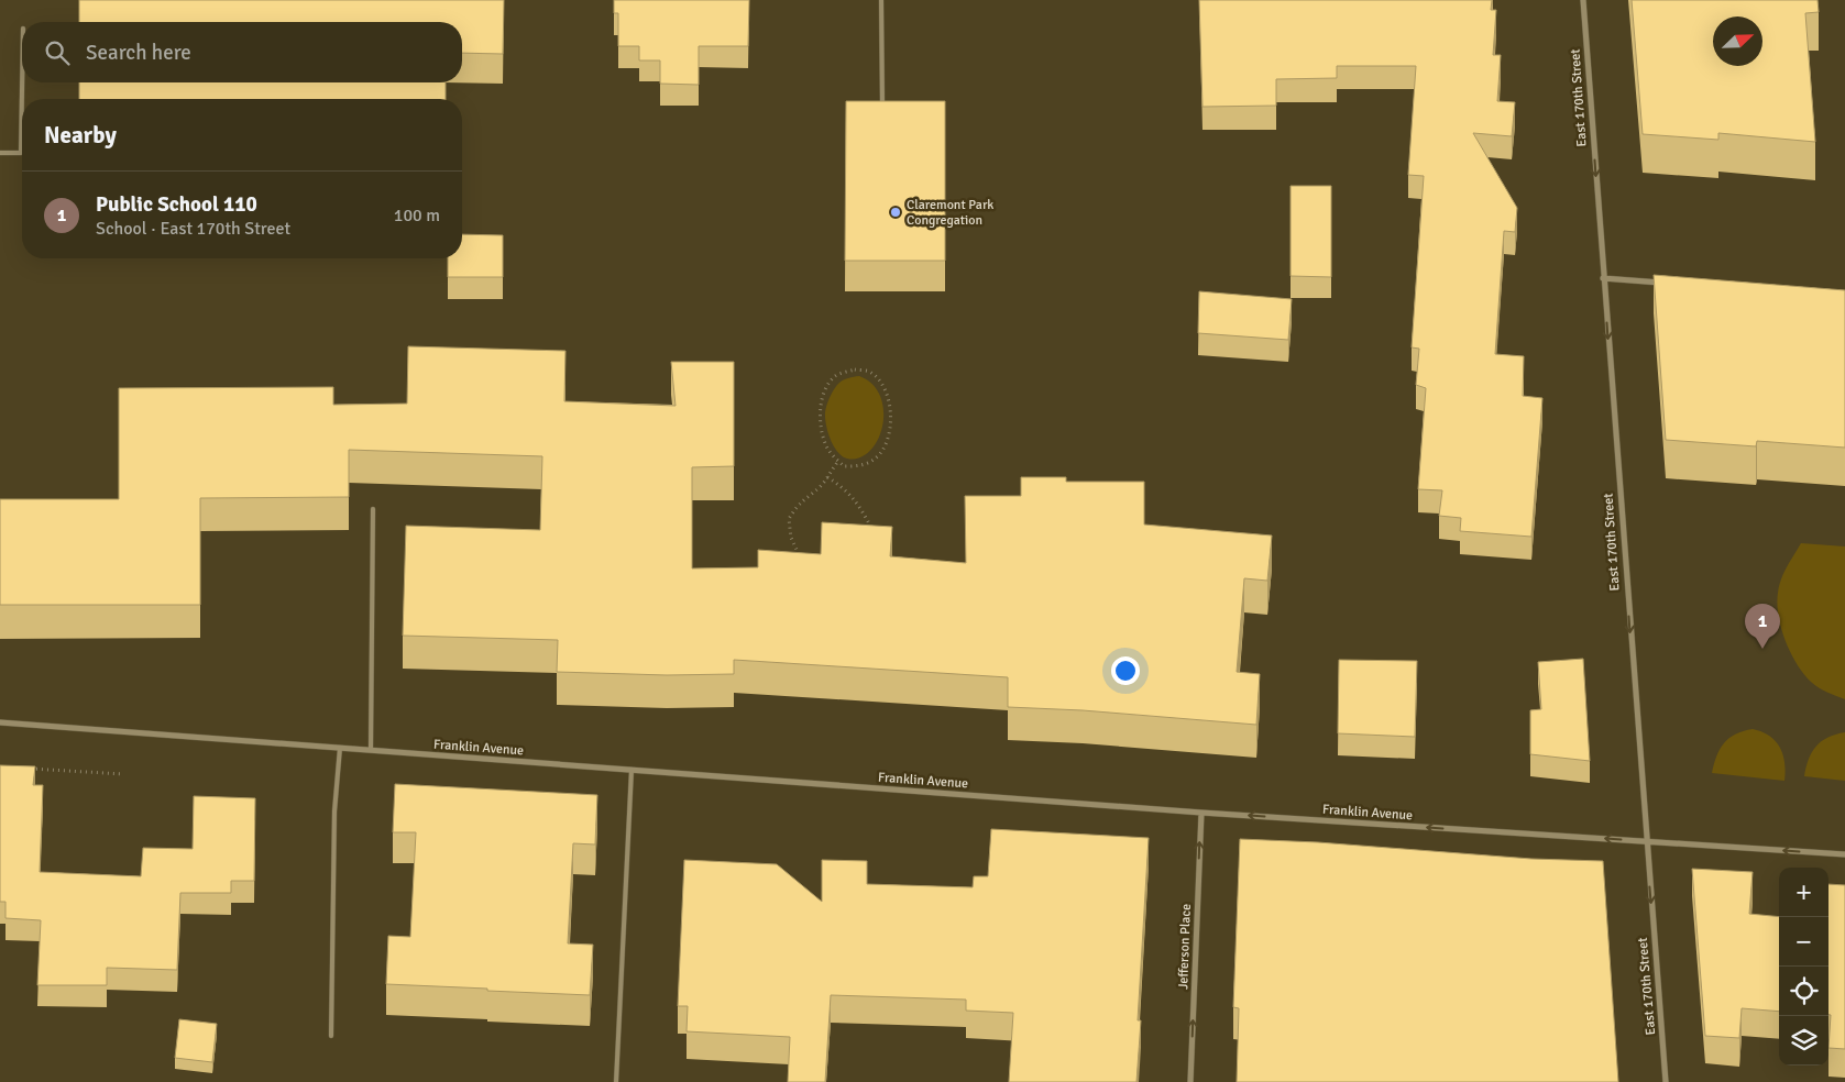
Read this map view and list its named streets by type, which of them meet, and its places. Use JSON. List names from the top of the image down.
{
  "streets": {
    "street": ["East 170th Street", "Franklin Avenue", "Jefferson Place"]
  },
  "crossings": [
    ["East 170th Street", "Franklin Avenue"],
    ["Franklin Avenue", "Jefferson Place"]
  ],
  "one_way": ["East 170th Street", "Jefferson Place"],
  "places": ["Claremont Park Congregation"],
  "north": "top right",
  "page": {
    "search": "Search here",
    "heading": "Nearby",
    "list": [
      {
        "mark": "1",
        "name": "Public School 110",
        "note": "School · East 170th Street",
        "value": "100 m"
      }
    ],
    "pins": "1",
    "map_buttons": ["+", "−"]
  }
}
